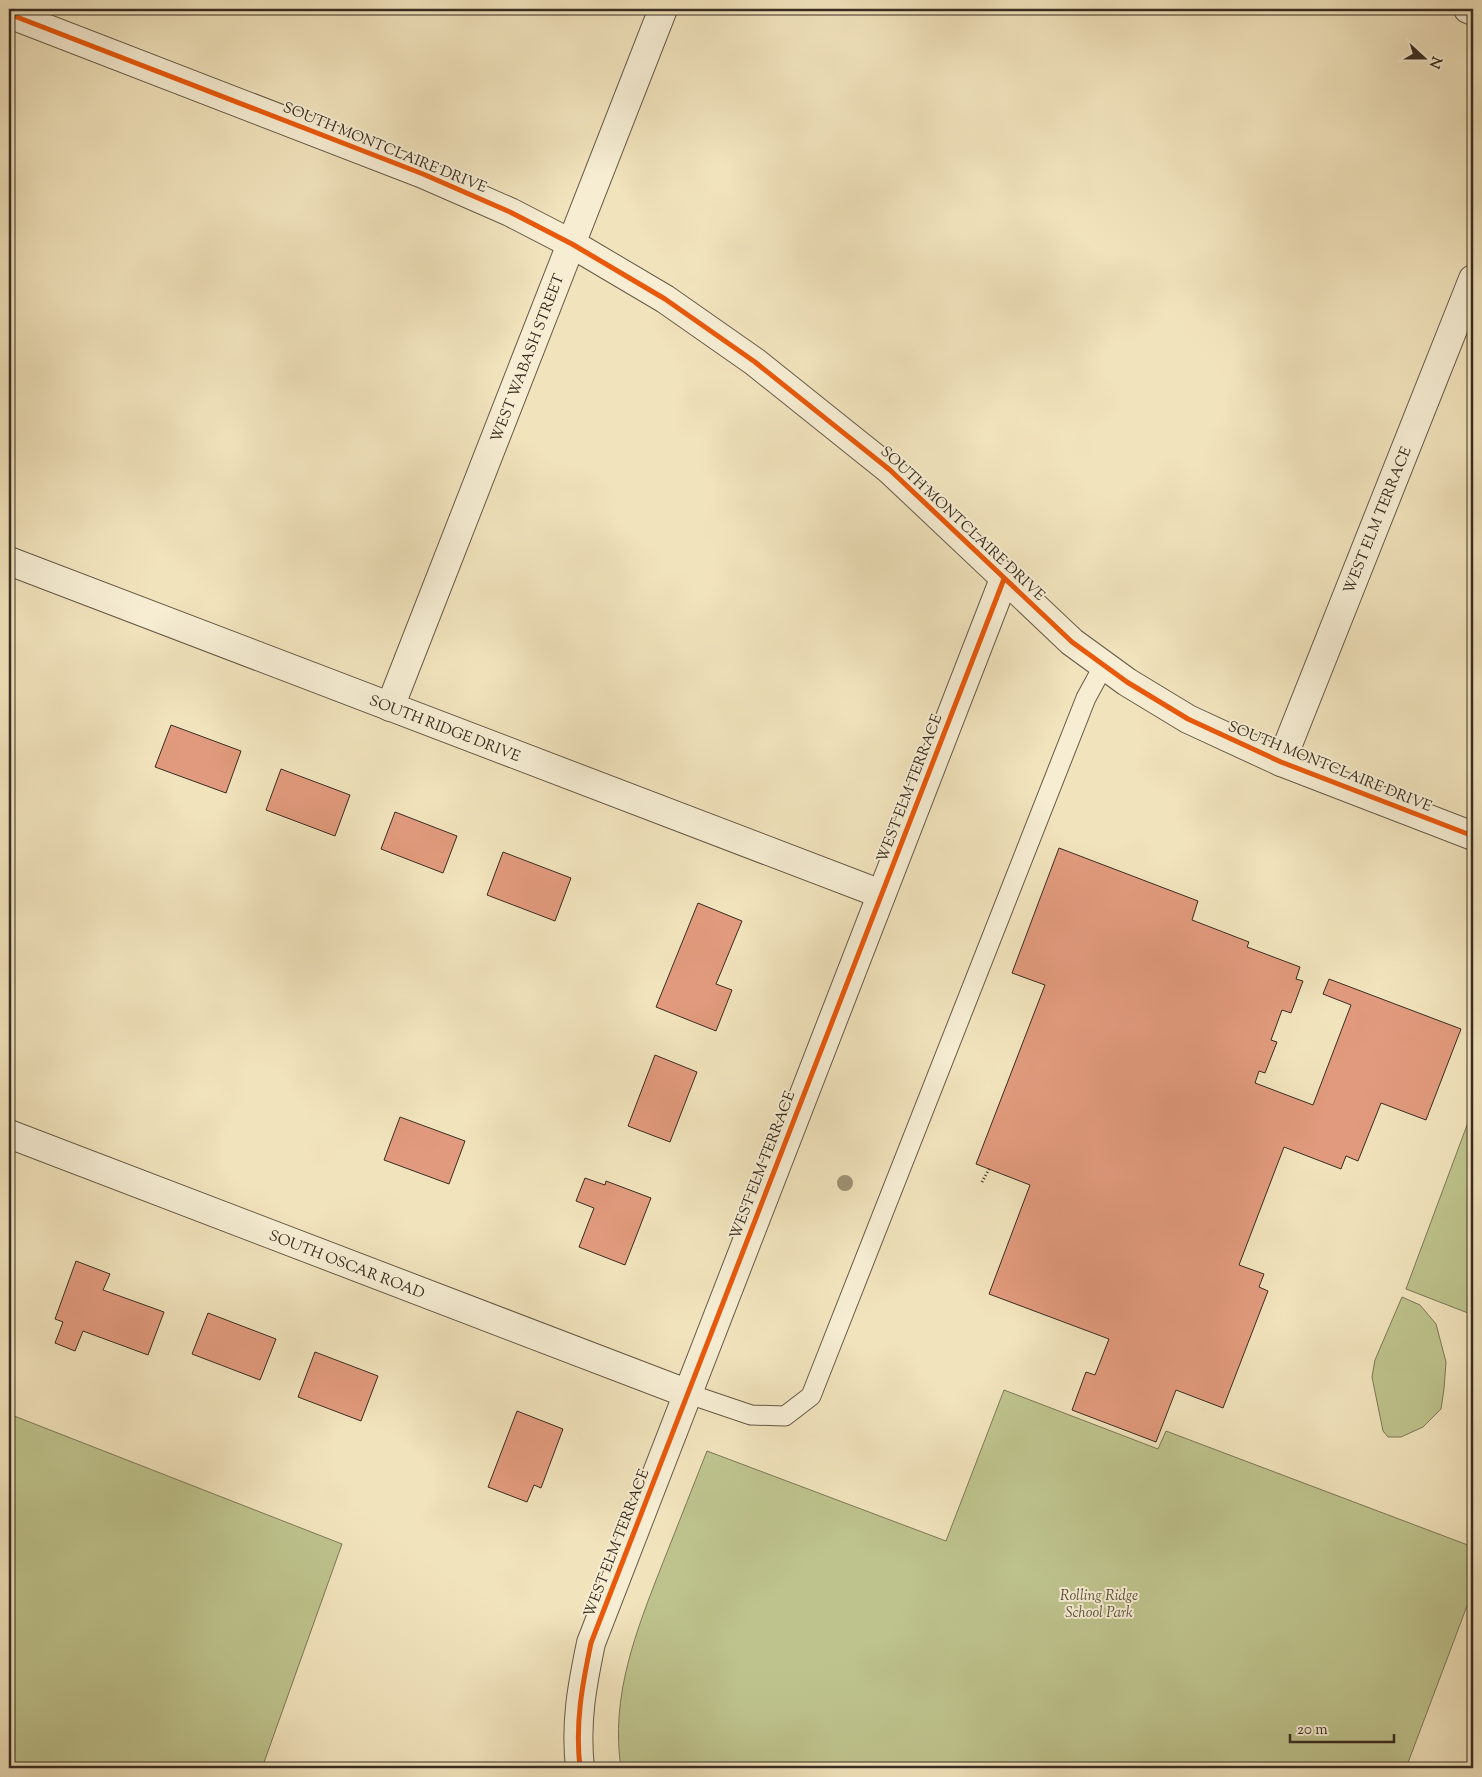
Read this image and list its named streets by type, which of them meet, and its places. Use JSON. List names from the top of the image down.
{
  "streets": {
    "street": [
      "SOUTH MONTCLAIRE DRIVE",
      "WEST WABASH STREET",
      "WEST ELM TERRACE",
      "SOUTH RIDGE DRIVE",
      "SOUTH OSCAR ROAD"
    ]
  },
  "crossings": [
    ["SOUTH MONTCLAIRE DRIVE", "WEST WABASH STREET"],
    ["SOUTH MONTCLAIRE DRIVE", "WEST ELM TERRACE"],
    ["WEST WABASH STREET", "SOUTH RIDGE DRIVE"],
    ["WEST ELM TERRACE", "SOUTH RIDGE DRIVE"],
    ["WEST ELM TERRACE", "SOUTH OSCAR ROAD"]
  ],
  "parks": ["Rolling Ridge School Park"],
  "scale_bar": "20 m",
  "north": "right"
}
